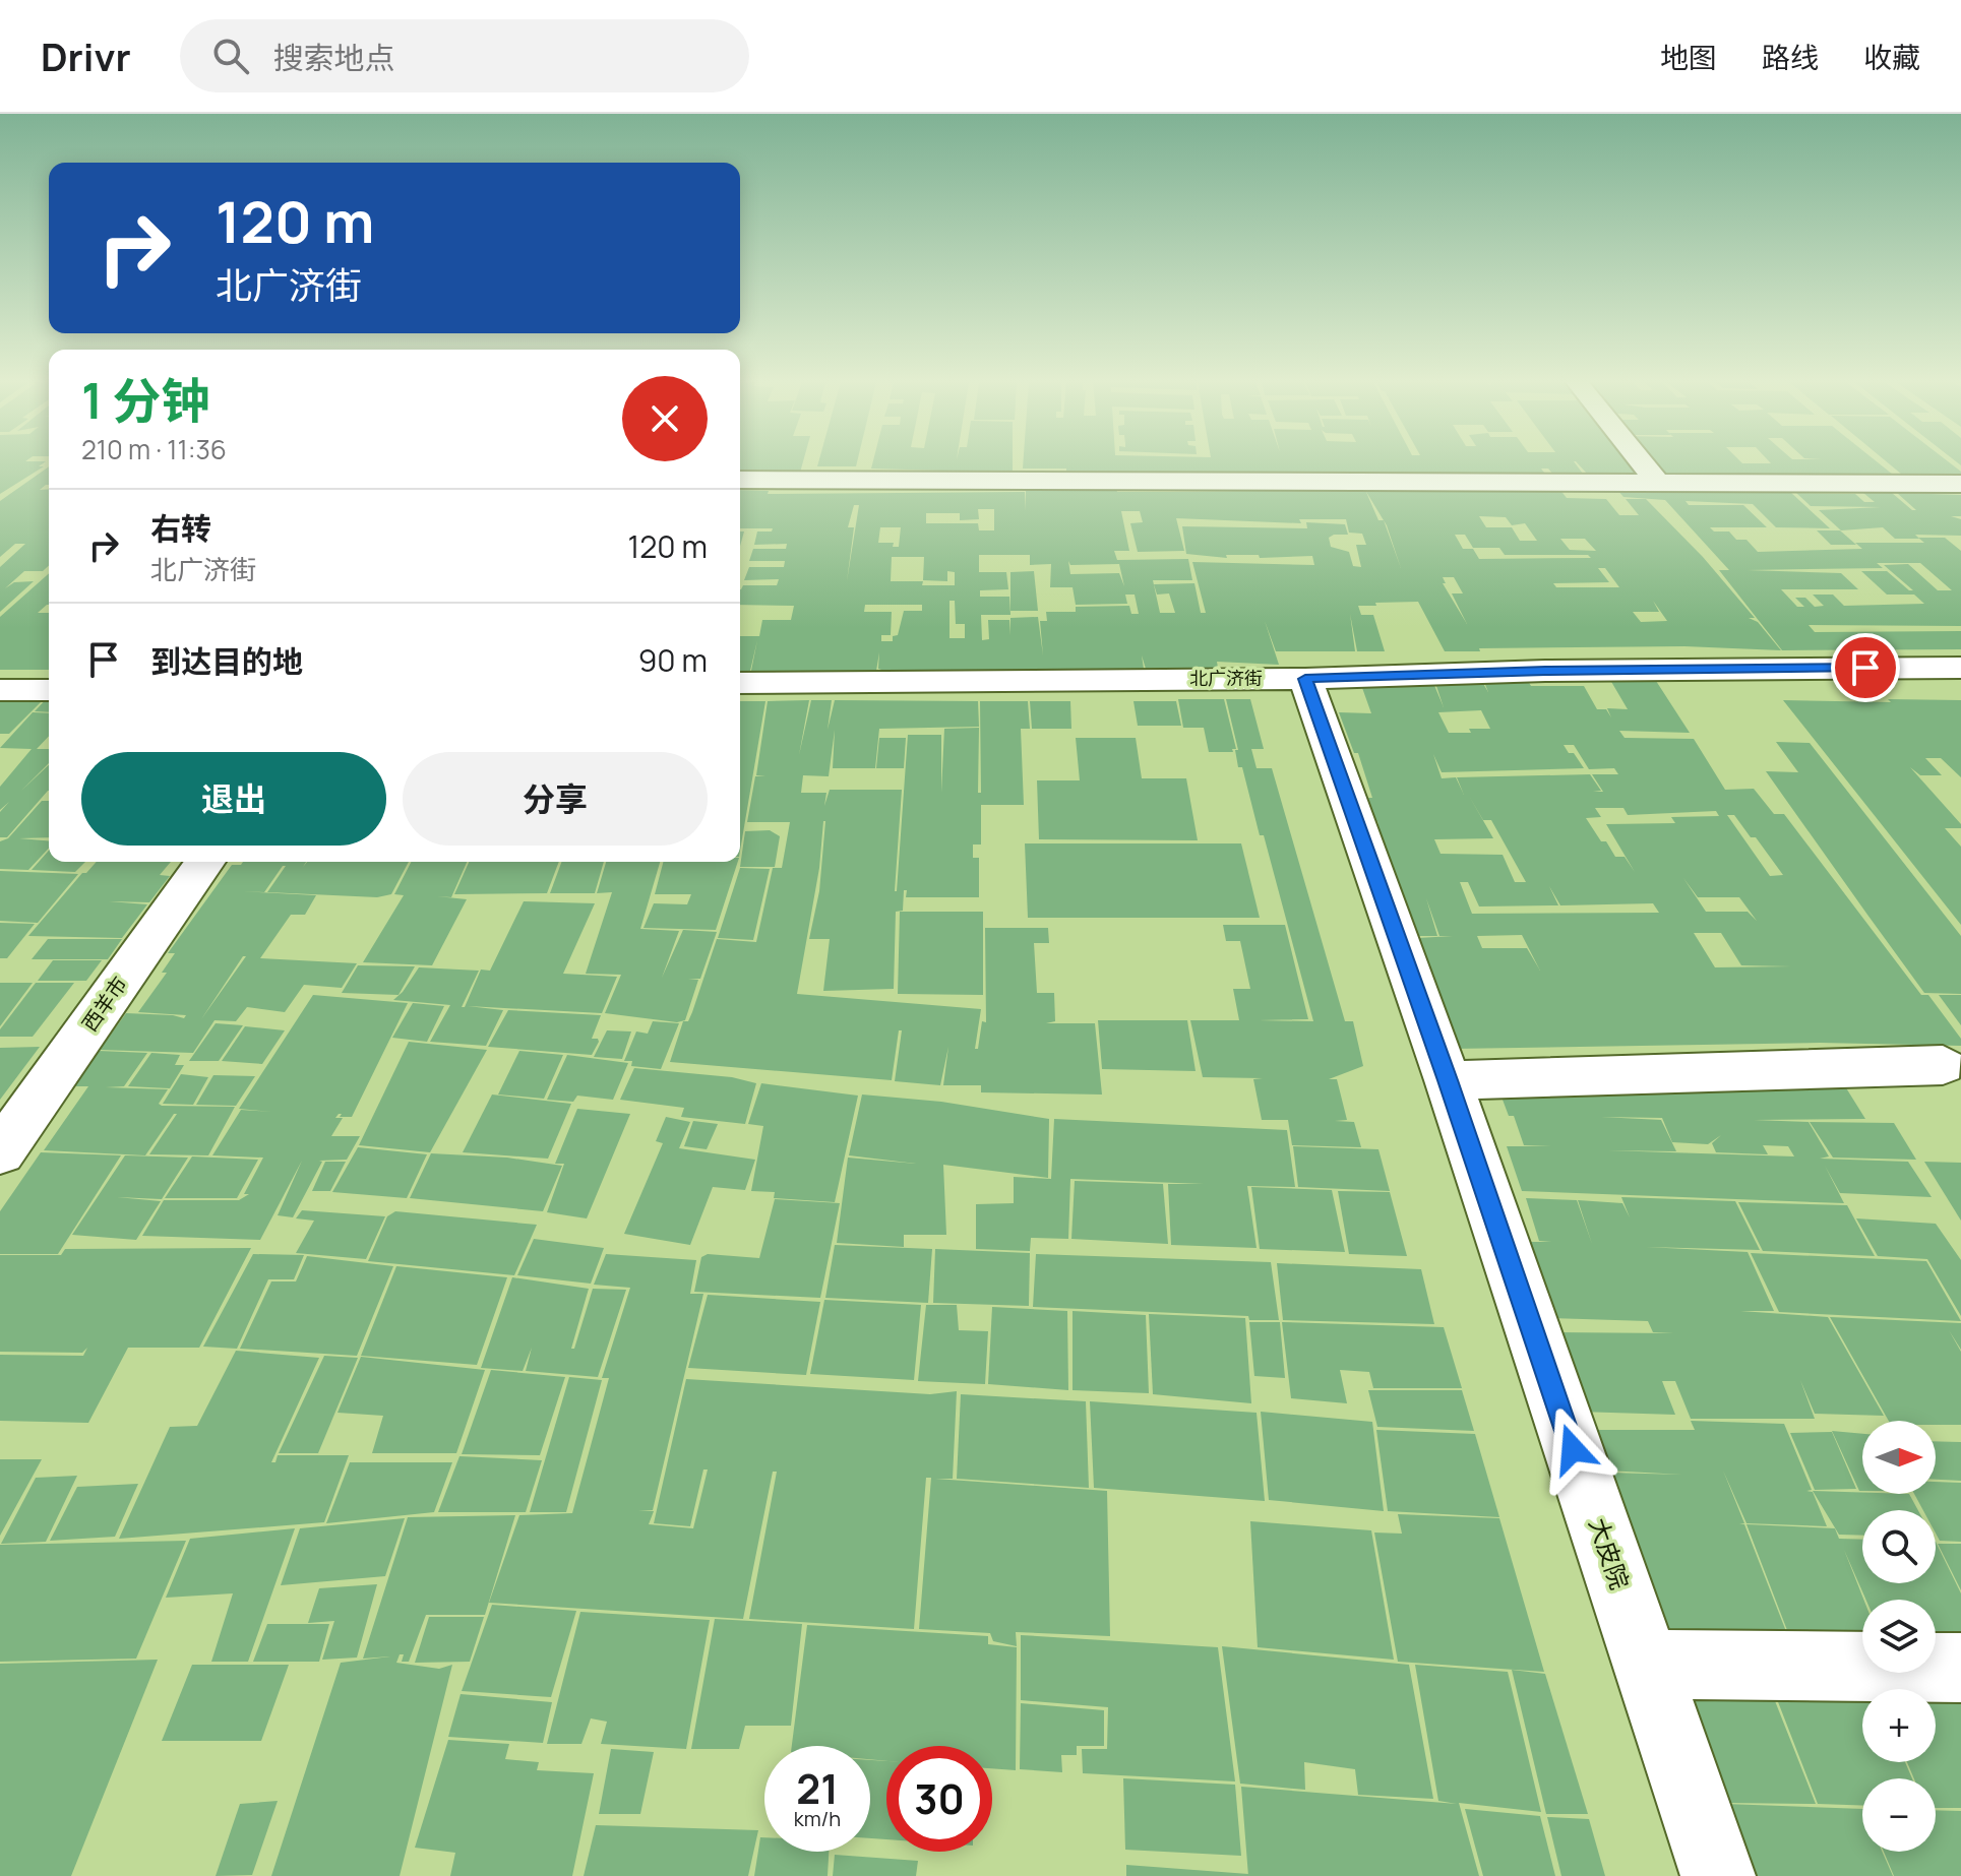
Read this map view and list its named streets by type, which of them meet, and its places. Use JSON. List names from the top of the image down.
{
  "streets": {
    "street": ["北广济街", "西羊市", "大皮院"]
  },
  "crossings": [
    ["北广济街", "大皮院"]
  ],
  "north": "right",
  "page": {
    "header": "Drivr",
    "search": "搜索地点",
    "nav": ["地图", "路线", "收藏"],
    "turn": ["120 m", "北广济街"],
    "heading": ["1 分钟", "210 m · 11:36"],
    "list": [
      {
        "name": "右转",
        "note": "北广济街",
        "value": "120 m"
      },
      {
        "name": "到达目的地",
        "value": "90 m"
      }
    ],
    "buttons": ["退出", "分享"],
    "map_buttons": ["+", "−"],
    "speed": "21 km/h",
    "limit": "30"
  }
}
